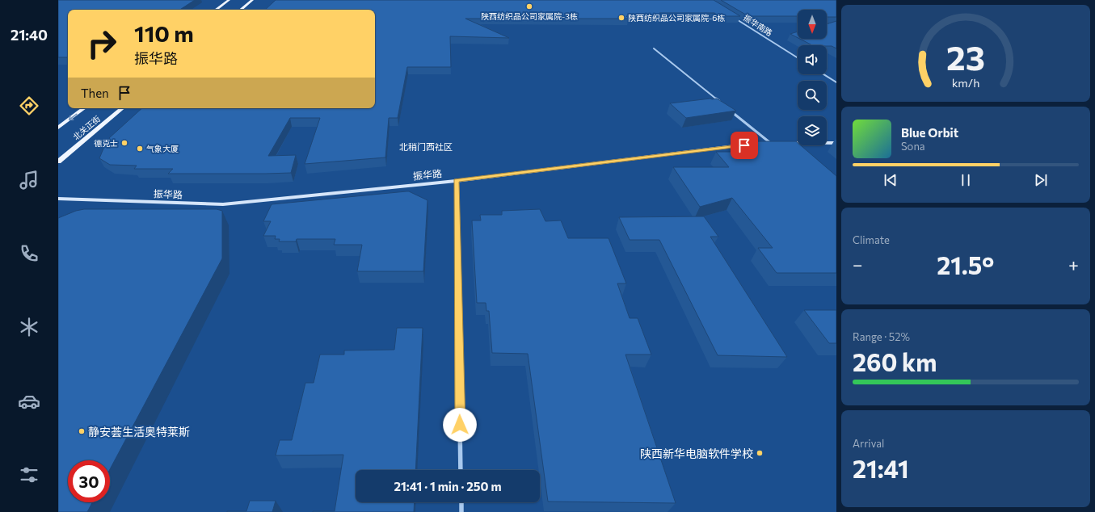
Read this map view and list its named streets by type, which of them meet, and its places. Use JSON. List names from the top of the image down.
{
  "streets": {
    "main road": ["北关正街"],
    "street": ["振华南路", "振华路"]
  },
  "districts": ["北稍门西社区"],
  "places": [
    "陕西纺织品公司家属院-3栋",
    "陕西纺织品公司家属院-6栋",
    "德克士",
    "气象大厦",
    "静安荟生活奥特莱斯",
    "陕西新华电脑软件学校"
  ],
  "north": "bottom",
  "page": {
    "tabs": "21:40",
    "turn": ["110 m", "振华路"],
    "then": "Then",
    "song": ["Blue Orbit", "Sona"],
    "tile": [
      "Climate",
      ["Range · 52%", "260 km"],
      ["Arrival", "21:41"]
    ],
    "heat": ["−", "21.5°", "+"],
    "limit": "30",
    "trip": "21:41 · 1 min · 250 m",
    "gauge": ["23", "km/h"]
  }
}
